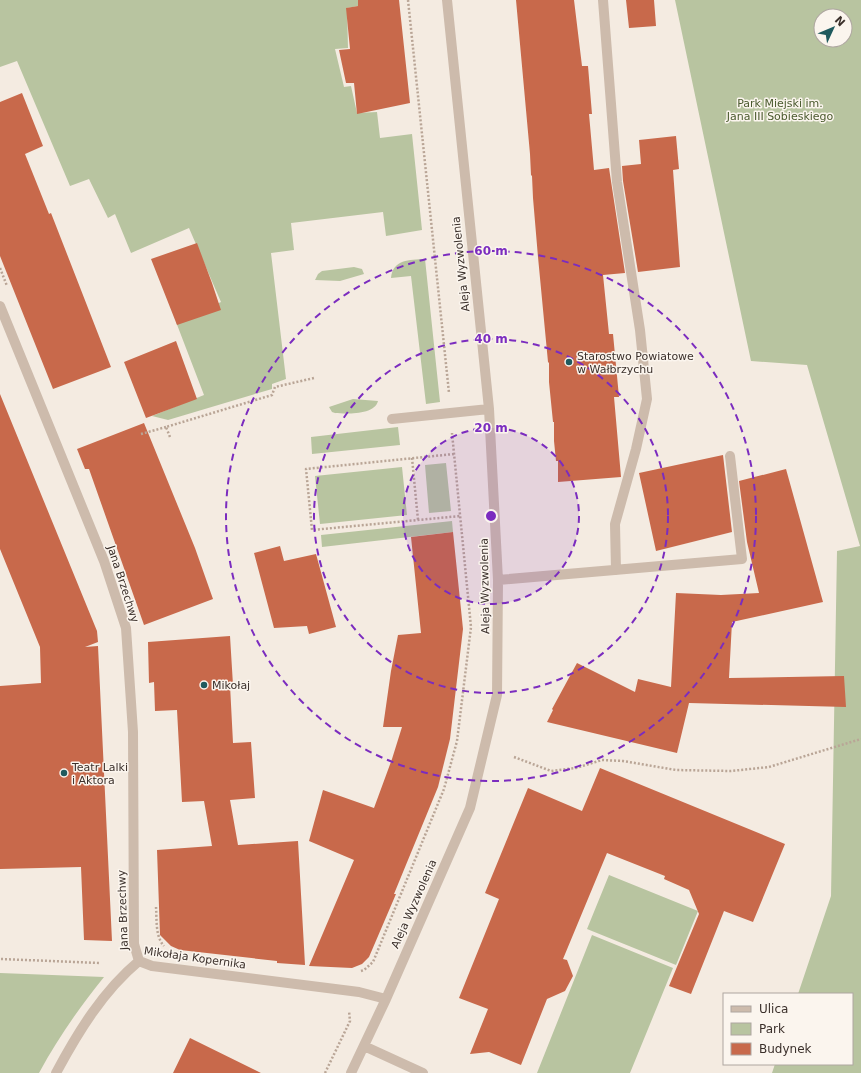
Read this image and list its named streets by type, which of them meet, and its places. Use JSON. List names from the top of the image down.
{
  "streets": {
    "street": ["Aleja Wyzwolenia", "Jana Brzechwy", "Mikołaja Kopernika"]
  },
  "crossings": [
    ["Aleja Wyzwolenia", "Mikołaja Kopernika"],
    ["Jana Brzechwy", "Mikołaja Kopernika"]
  ],
  "parks": ["Park Miejski im. Jana III Sobieskiego"],
  "places": ["Starostwo Powiatowe w Wałbrzychu", "Mikołaj", "Teatr Lalki i Aktora"],
  "legend": ["Ulica", "Park", "Budynek"],
  "north": "top right",
  "rings": ["60 m", "40 m", "20 m"]
}
